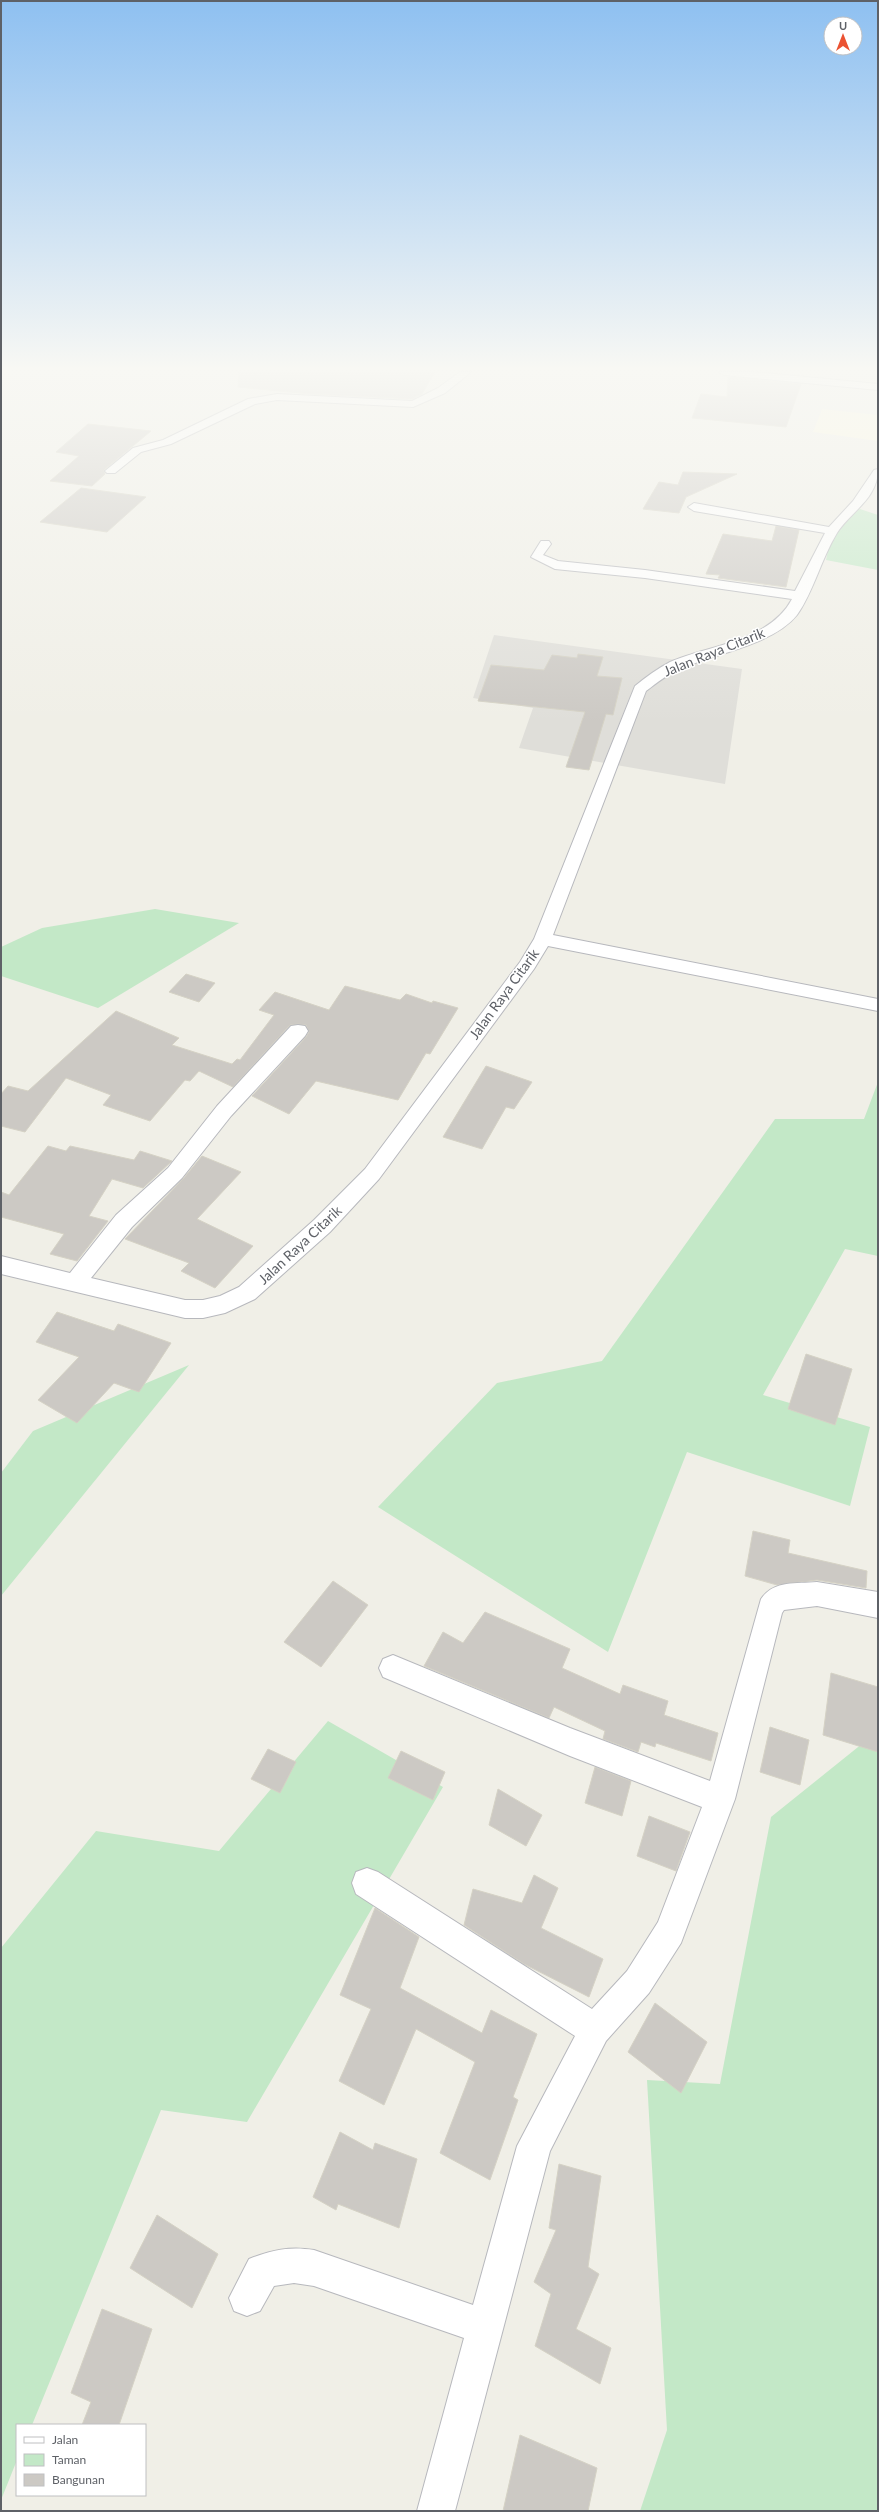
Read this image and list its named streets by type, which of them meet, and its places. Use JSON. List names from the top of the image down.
{
  "streets": {
    "street": ["Jalan Raya Citarik"]
  },
  "legend": ["Jalan", "Taman", "Bangunan"],
  "north": "top"
}
